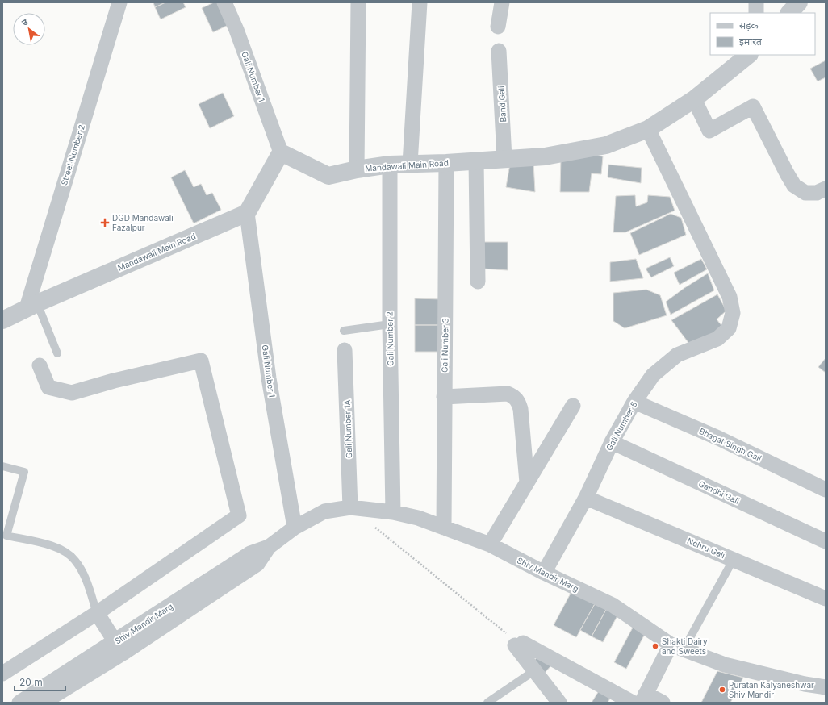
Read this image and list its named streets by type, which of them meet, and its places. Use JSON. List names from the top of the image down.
{
  "streets": {
    "street": [
      "Gali Number 1",
      "Band Gali",
      "Street Number 2",
      "Mandawali Main Road",
      "Gali Number 2",
      "Gali Number 3",
      "Gali Number 5",
      "Gali Number 1A",
      "Bhagat Singh Gali",
      "Gandhi Gali",
      "Nehru Gali",
      "Shiv Mandir Marg"
    ]
  },
  "crossings": [
    ["Gali Number 1", "Mandawali Main Road"],
    ["Gali Number 1", "Shiv Mandir Marg"],
    ["Band Gali", "Mandawali Main Road"],
    ["Street Number 2", "Mandawali Main Road"],
    ["Mandawali Main Road", "Gali Number 2"],
    ["Mandawali Main Road", "Gali Number 3"],
    ["Mandawali Main Road", "Gali Number 5"],
    ["Gali Number 2", "Shiv Mandir Marg"],
    ["Gali Number 3", "Shiv Mandir Marg"],
    ["Gali Number 5", "Bhagat Singh Gali"],
    ["Gali Number 5", "Gandhi Gali"],
    ["Gali Number 5", "Nehru Gali"],
    ["Gali Number 5", "Shiv Mandir Marg"],
    ["Gali Number 1A", "Shiv Mandir Marg"]
  ],
  "places": {
    "health": ["DGD Mandawali Fazalpur"],
    "other": ["Shakti Dairy and Sweets", "Puratan Kalyaneshwar Shiv Mandir"]
  },
  "legend": ["सड़क", "इमारत"],
  "scale_bar": "20 m",
  "north": "top left"
}
